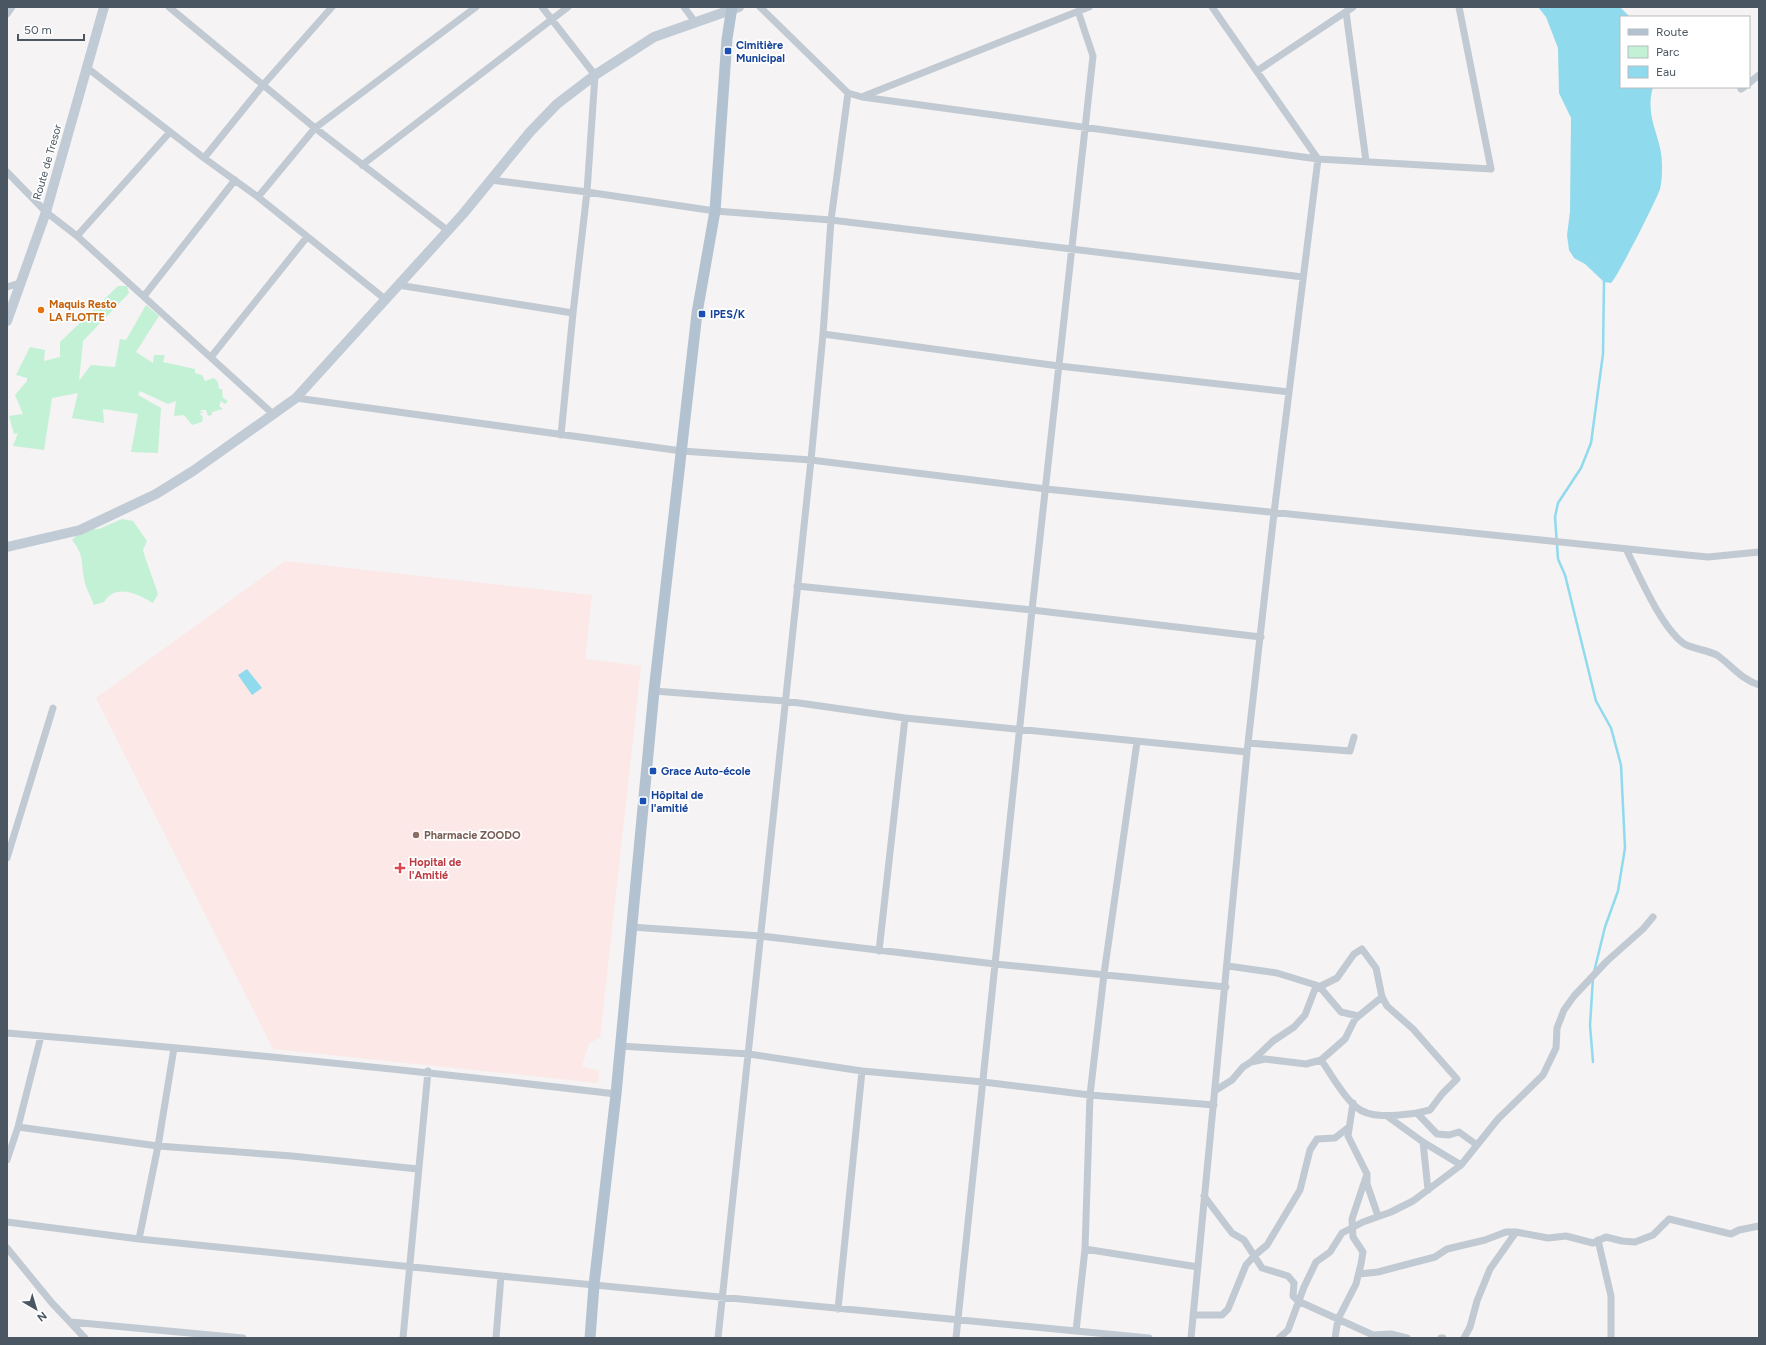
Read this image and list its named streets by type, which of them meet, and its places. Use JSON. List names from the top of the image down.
{
  "streets": {
    "street": ["Route de Tresor"]
  },
  "places": {
    "transit": [
      "Cimitière Municipal",
      "IPES/K",
      "Grace Auto-école",
      "Hôpital de l'amitié"
    ],
    "other": ["Maquis Resto LA FLOTTE", "Pharmacie ZOODO"],
    "health": ["Hopital de l'Amitié"]
  },
  "legend": ["Route", "Parc", "Eau"],
  "scale_bar": "50 m",
  "north": "bottom right"
}
